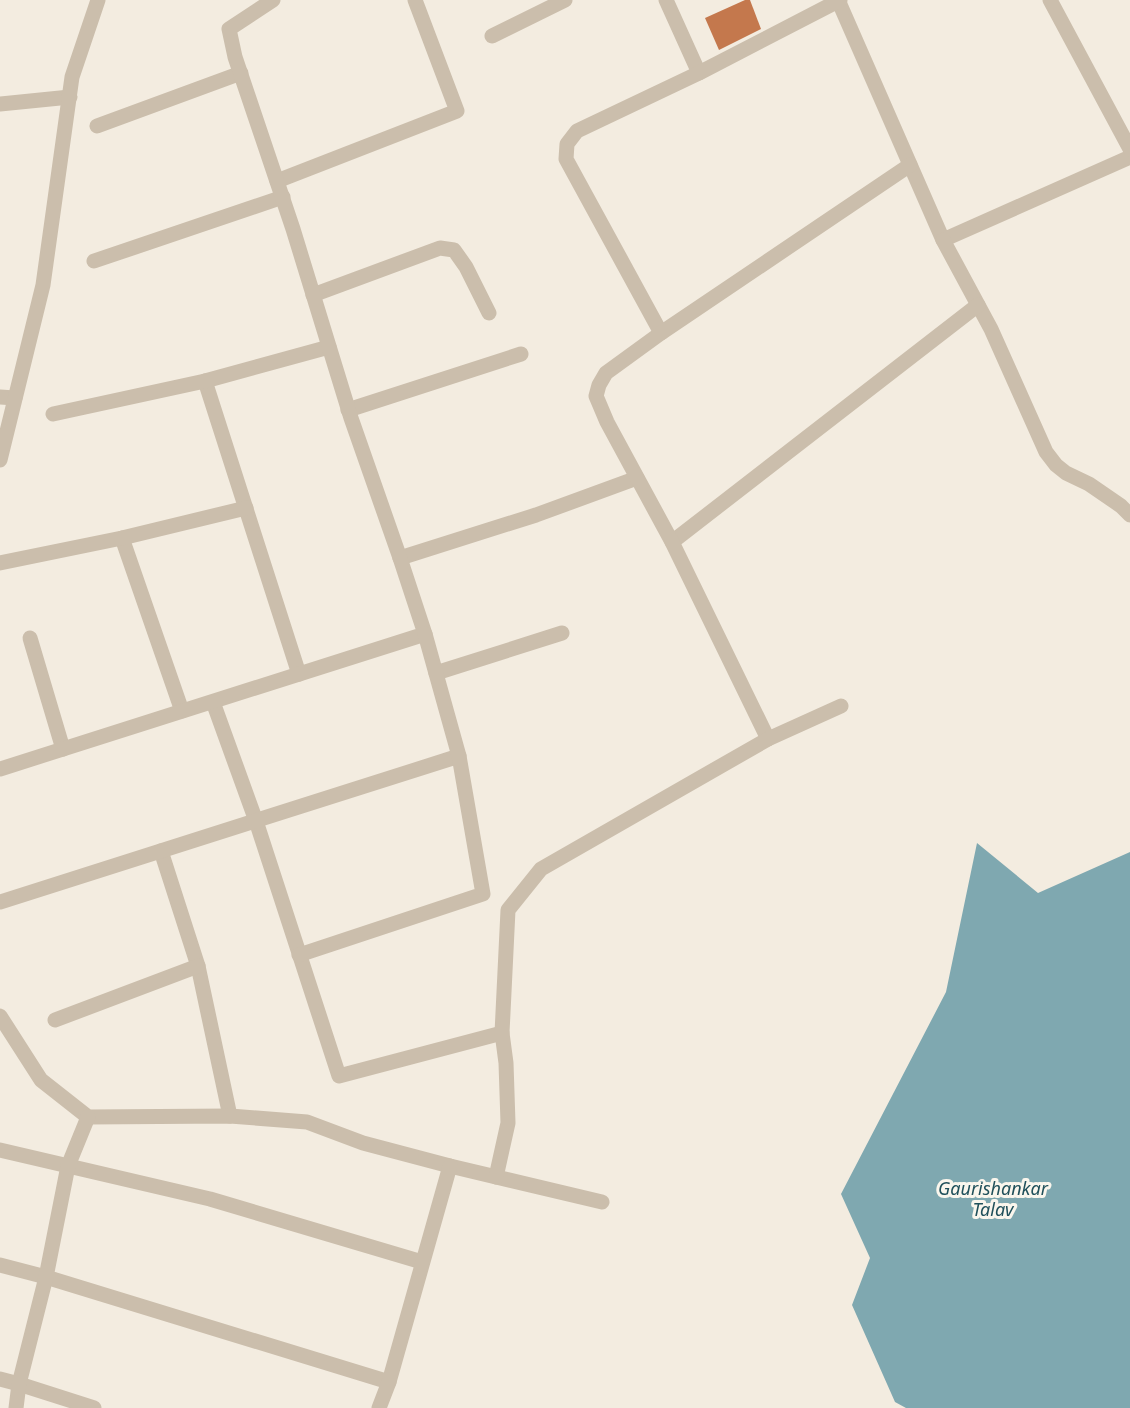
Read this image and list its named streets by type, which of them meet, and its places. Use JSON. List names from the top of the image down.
{
  "water": ["Gaurishankar Talav"]
}
